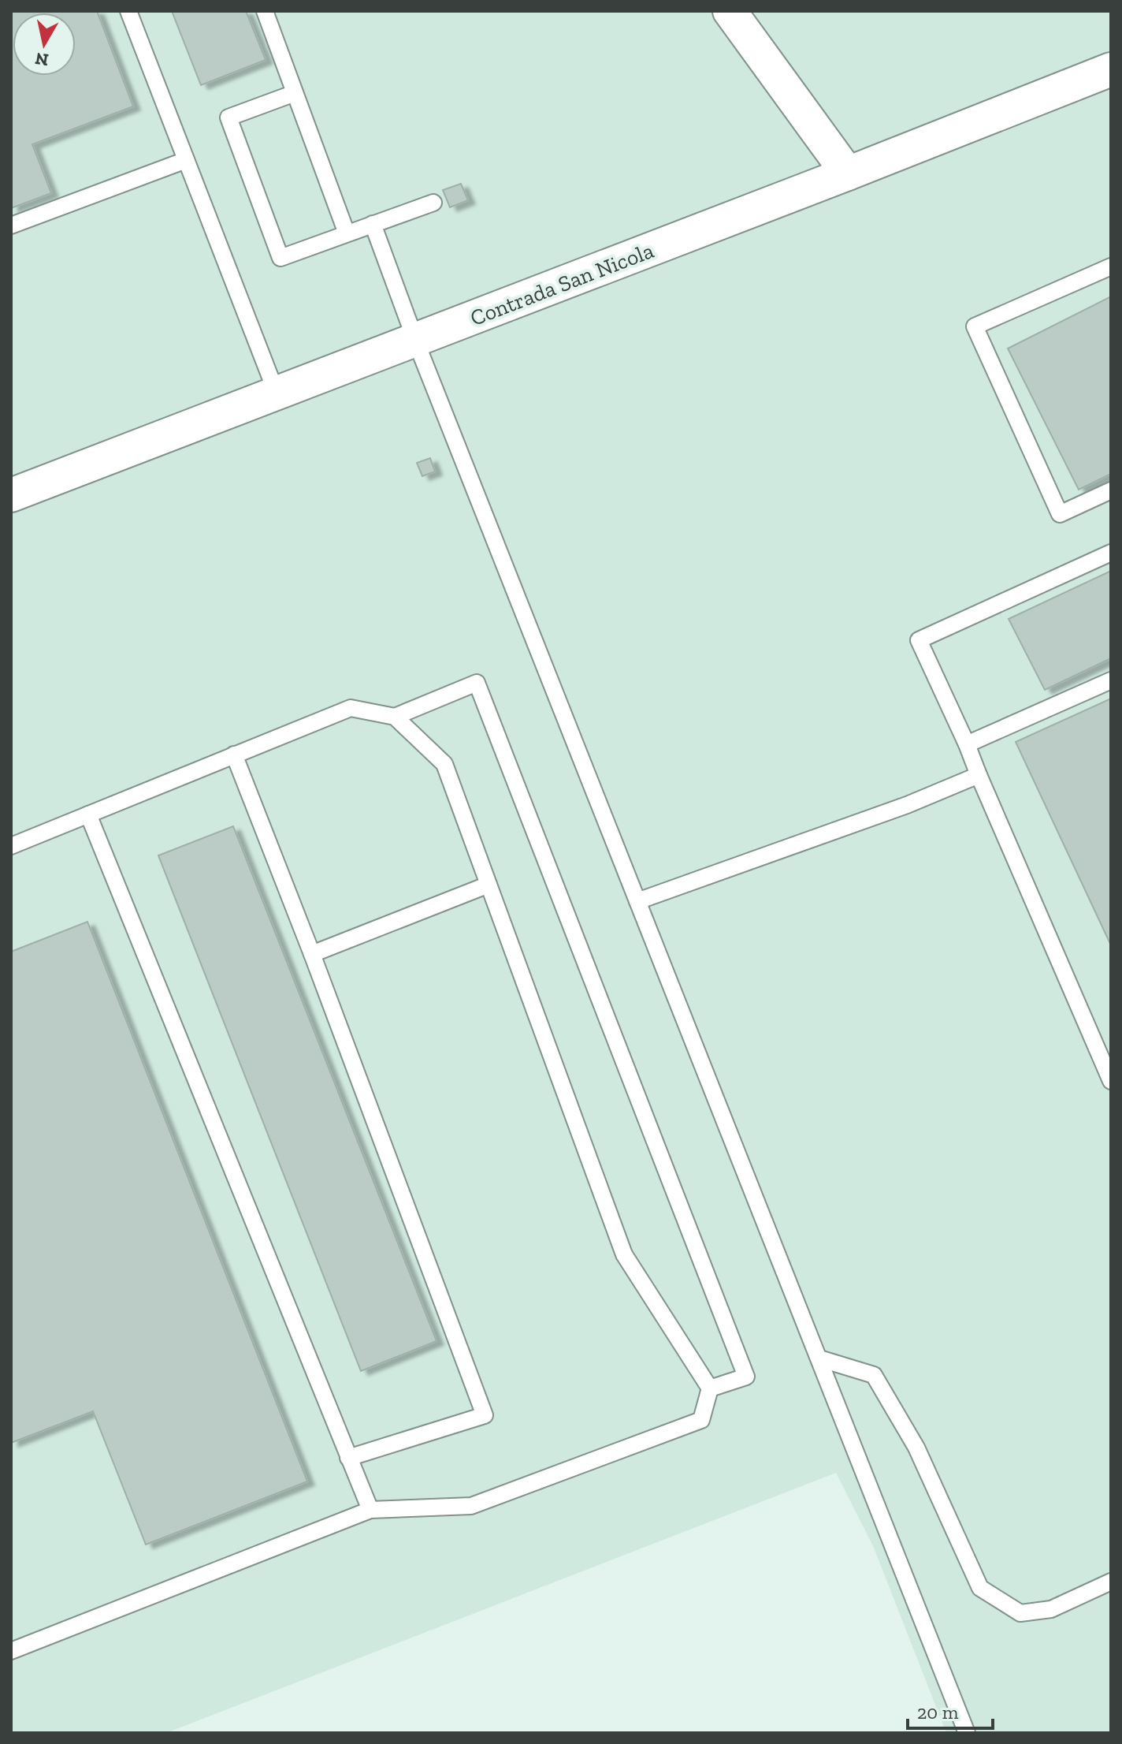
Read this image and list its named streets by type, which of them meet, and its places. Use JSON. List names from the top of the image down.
{
  "streets": {
    "street": ["Contrada San Nicola"]
  },
  "scale_bar": "20 m",
  "north": "bottom"
}
